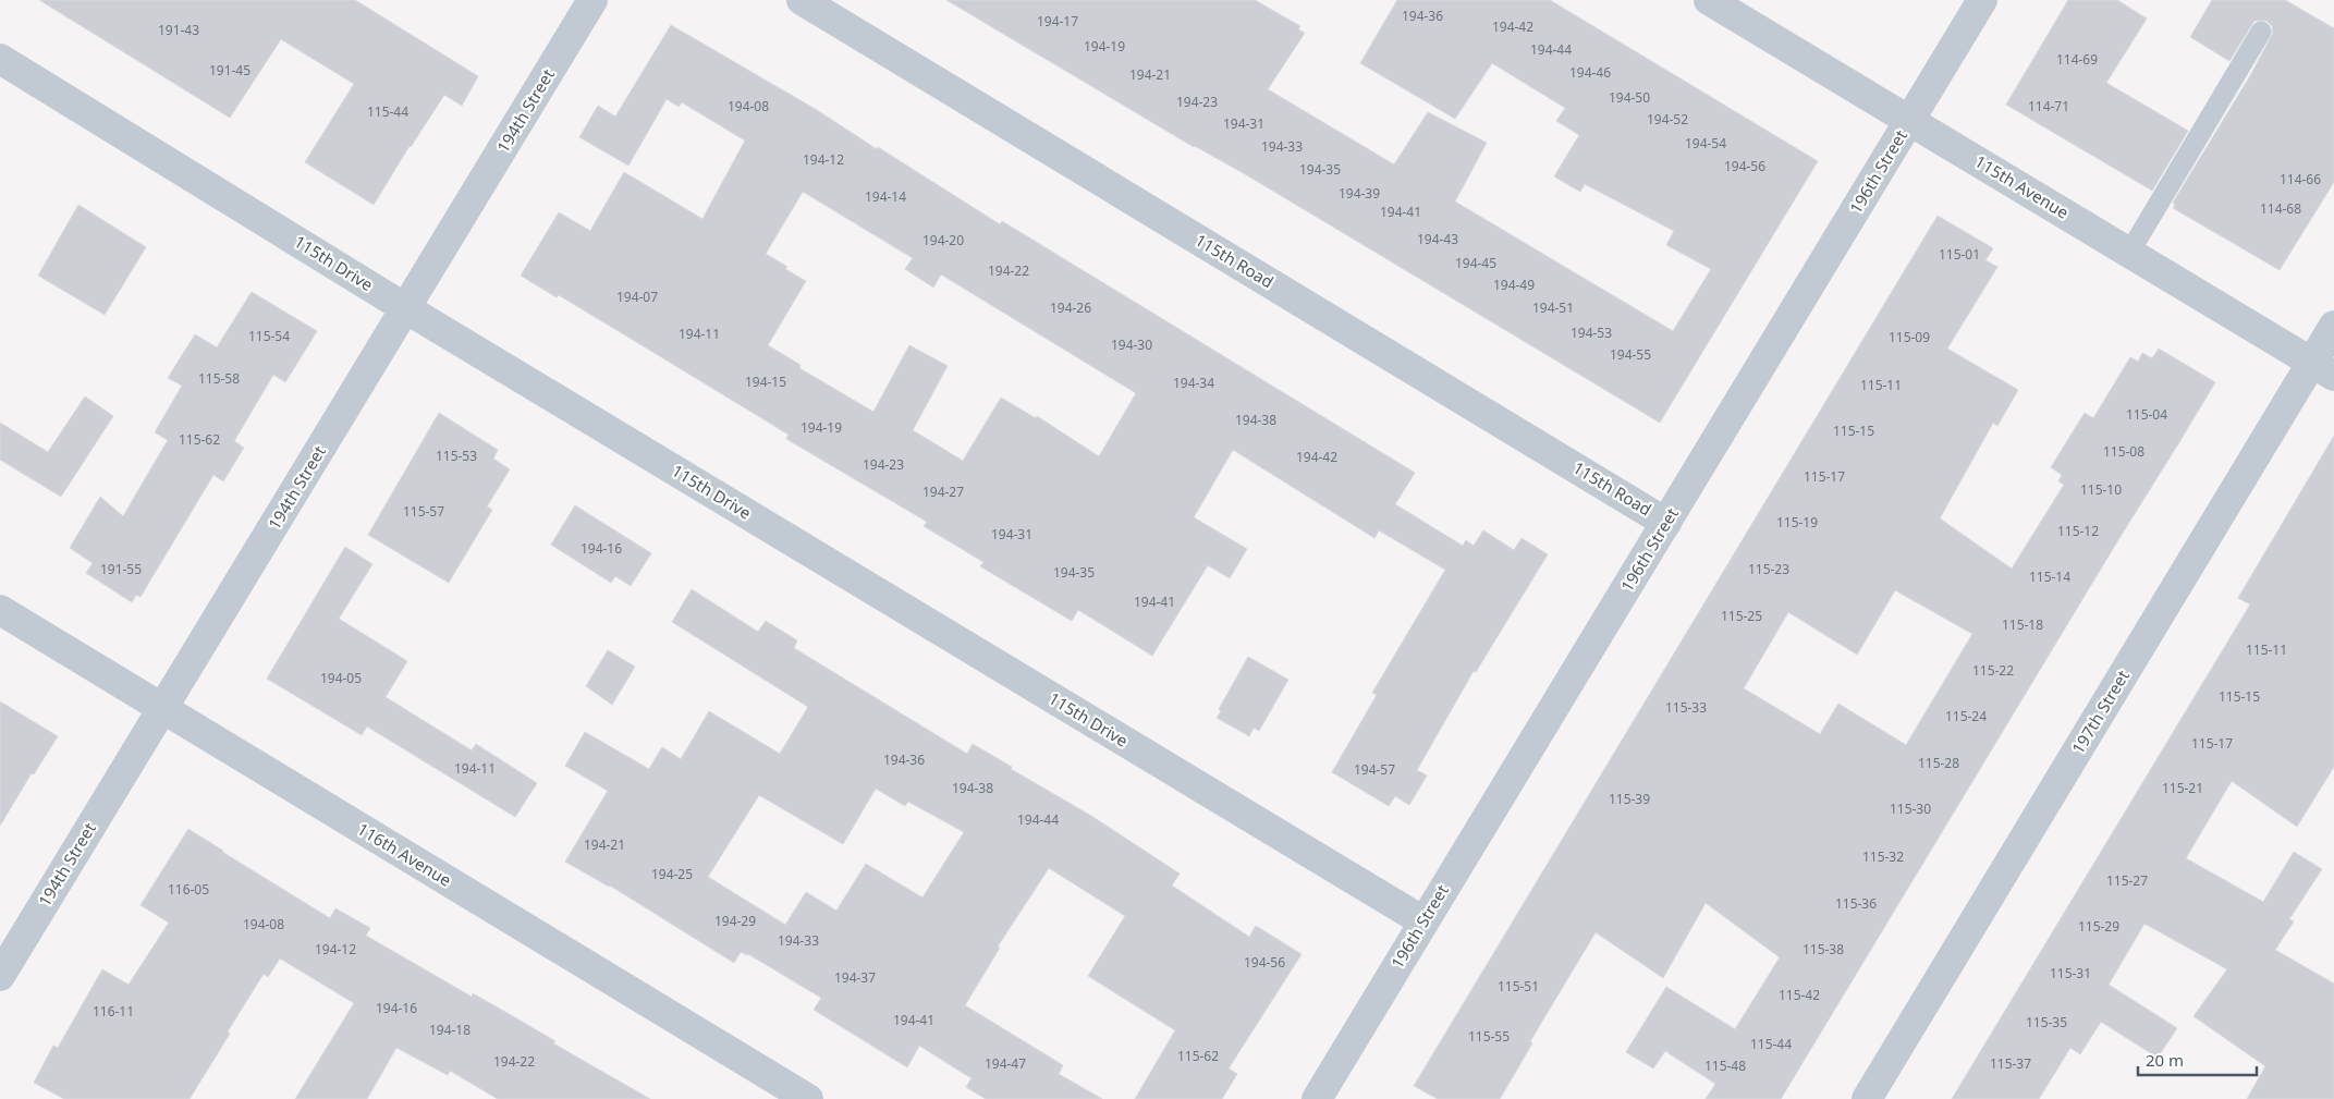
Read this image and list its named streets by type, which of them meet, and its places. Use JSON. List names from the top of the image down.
{
  "streets": {
    "street": [
      "194th Street",
      "196th Street",
      "115th Avenue",
      "115th Road",
      "115th Drive",
      "197th Street",
      "116th Avenue"
    ]
  },
  "crossings": [
    ["194th Street", "115th Drive"],
    ["194th Street", "116th Avenue"],
    ["196th Street", "115th Avenue"],
    ["196th Street", "115th Road"],
    ["196th Street", "115th Drive"],
    ["115th Avenue", "197th Street"]
  ],
  "house_numbers": [
    "194-36",
    "194-17",
    "194-42",
    "191-43",
    "194-19",
    "194-44",
    "114-69",
    "191-45",
    "194-46",
    "194-21",
    "194-50",
    "194-23",
    "194-08",
    "114-71",
    "115-44",
    "194-52",
    "194-31",
    "194-54",
    "194-33",
    "194-12",
    "194-56",
    "194-35",
    "114-66",
    "194-39",
    "194-14",
    "114-68",
    "194-41",
    "194-43",
    "194-20",
    "115-01",
    "194-45",
    "194-22",
    "194-49",
    "194-07",
    "194-26",
    "194-51",
    "194-53",
    "194-11",
    "115-54",
    "115-09",
    "194-30",
    "194-55",
    "115-58",
    "194-15",
    "194-34",
    "115-11",
    "115-04",
    "194-38",
    "194-19",
    "115-15",
    "115-62",
    "115-08",
    "115-53",
    "194-42",
    "194-23",
    "115-17",
    "115-10",
    "194-27",
    "115-57",
    "115-19",
    "115-12",
    "194-31",
    "194-16",
    "191-55",
    "115-23",
    "194-35",
    "115-14",
    "194-41",
    "115-25",
    "115-18",
    "115-11",
    "115-22",
    "194-05",
    "115-15",
    "115-33",
    "115-24",
    "115-17",
    "194-36",
    "115-28",
    "194-11",
    "194-57",
    "194-38",
    "115-21",
    "115-39",
    "115-30",
    "194-44",
    "194-21",
    "115-32",
    "194-25",
    "115-27",
    "116-05",
    "115-36",
    "194-29",
    "194-08",
    "115-29",
    "194-33",
    "194-12",
    "115-38",
    "194-56",
    "115-31",
    "194-37",
    "115-51",
    "115-42",
    "194-16",
    "116-11",
    "194-41",
    "115-35",
    "194-18",
    "115-55",
    "115-44",
    "115-62",
    "194-22",
    "194-47",
    "115-37",
    "115-48"
  ],
  "scale_bar": "20 m"
}
